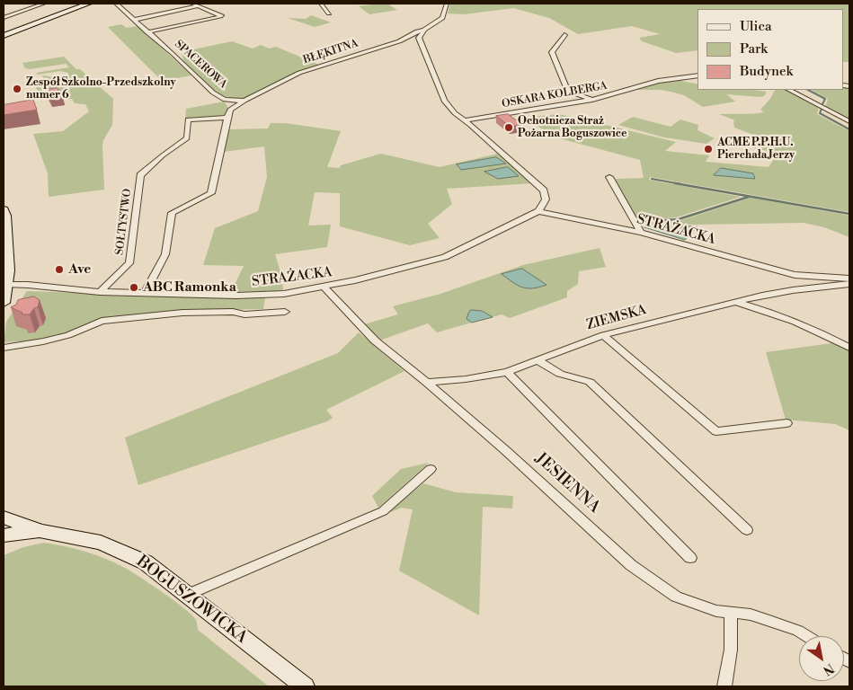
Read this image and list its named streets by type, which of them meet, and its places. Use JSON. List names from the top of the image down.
{
  "streets": {
    "street": [
      "BŁĘKITNA",
      "SPACEROWA",
      "OSKARA KOLBERGA",
      "SOŁTYSTWO",
      "STRAŻACKA",
      "ZIEMSKA",
      "JESIENNA",
      "BOGUSZOWICKA"
    ]
  },
  "crossings": [
    ["BŁĘKITNA", "SPACEROWA"],
    ["SOŁTYSTWO", "STRAŻACKA"],
    ["STRAŻACKA", "JESIENNA"],
    ["ZIEMSKA", "JESIENNA"]
  ],
  "places": [
    "Zespół Szkolno-Przedszkolny numer 6",
    "Ochotnicza Straż Pożarna Boguszowice",
    "ACME P.P.H.U. Pierchała Jerzy",
    "Ave",
    "ABC Ramonka"
  ],
  "legend": ["Ulica", "Park", "Budynek"],
  "north": "bottom right"
}
